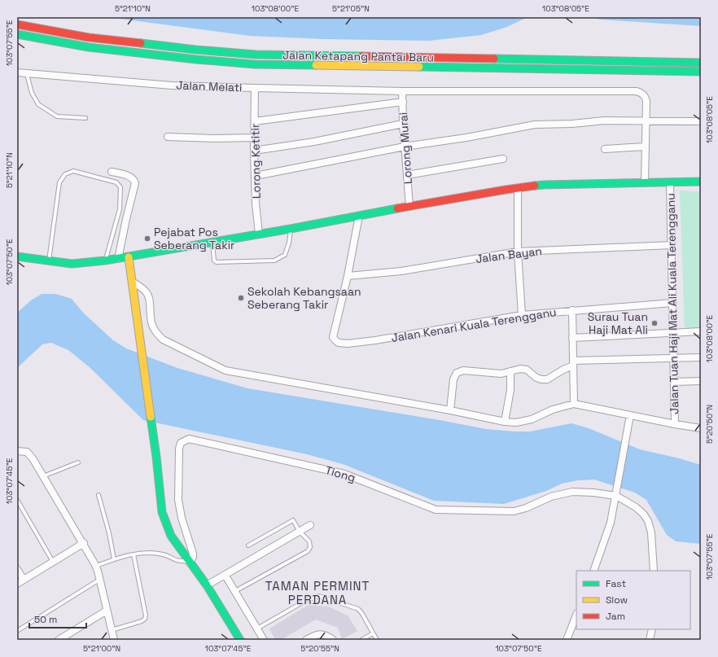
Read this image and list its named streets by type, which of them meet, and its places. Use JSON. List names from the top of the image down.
{
  "streets": {
    "main road": ["Jalan Ketapang Pantai Baru"],
    "street": [
      "Jalan Melati",
      "Lorong Murai",
      "Lorong Ketitir",
      "Jalan Bayan",
      "Jalan Tuan Haji Mat Ali Kuala Terengganu",
      "Jalan Kenari Kuala Terengganu",
      "Tiong"
    ]
  },
  "crossings": [
    ["Jalan Melati", "Lorong Murai"],
    ["Jalan Melati", "Lorong Ketitir"],
    ["Jalan Bayan", "Jalan Tuan Haji Mat Ali Kuala Terengganu"],
    ["Jalan Bayan", "Jalan Kenari Kuala Terengganu"],
    ["Jalan Tuan Haji Mat Ali Kuala Terengganu", "Jalan Kenari Kuala Terengganu"]
  ],
  "districts": ["TAMAN PERMINT PERDANA"],
  "places": ["Pejabat Pos Seberang Takir", "Sekolah Kebangsaan Seberang Takir", "Surau Tuan Haji Mat Ali"],
  "legend": ["Fast", "Slow", "Jam"],
  "scale_bar": "50 m",
  "coordinates": [
    "5°21'10\"N",
    "103°08'00\"E",
    "5°21'05\"N",
    "103°08'05\"E",
    "103°07'55\"E",
    "103°07'50\"E",
    "5°20'50\"N",
    "103°07'45\"E",
    "5°21'00\"N",
    "5°20'55\"N"
  ]
}
